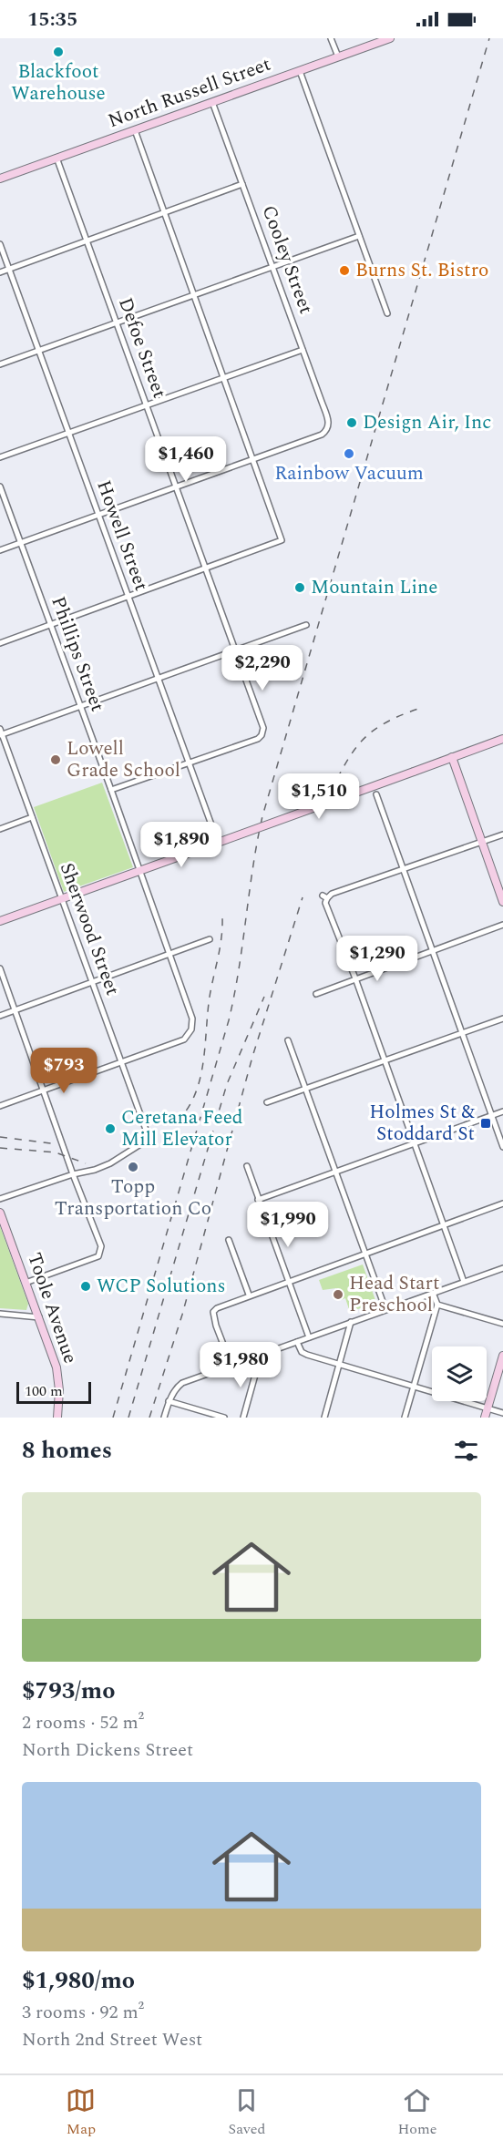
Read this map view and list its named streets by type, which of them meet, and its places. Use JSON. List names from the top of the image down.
{
  "streets": {
    "street": [
      "North Russell Street",
      "Cooley Street",
      "Defoe Street",
      "Howell Street",
      "Phillips Street",
      "Sherwood Street",
      "Toole Avenue"
    ]
  },
  "crossings": [
    ["North Russell Street", "Cooley Street"],
    ["North Russell Street", "Defoe Street"],
    ["Defoe Street", "Howell Street"],
    ["Phillips Street", "Sherwood Street"]
  ],
  "places": {
    "other": [
      "Blackfoot Warehouse",
      "Burns St. Bistro",
      "Design Air, Inc",
      "Rainbow Vacuum",
      "Mountain Line",
      "Lowell Grade School",
      "Ceretana Feed Mill Elevator",
      "Topp Transportation Co",
      "WCP Solutions",
      "Head Start Preschool"
    ],
    "transit": ["Holmes St & Stoddard St"]
  },
  "scale_bar": "100 m",
  "page": {
    "status": "15:35",
    "price": [
      "$1,460",
      "$2,290",
      "$1,510",
      "$1,890",
      "$1,290",
      "$793",
      "$1,990",
      "$1,980"
    ],
    "scale": "100 m",
    "heading": "8 homes",
    "list": [
      {
        "name": "$793/mo",
        "note": "2 rooms · 52 m² · North Dickens Street"
      },
      {
        "name": "$1,980/mo",
        "note": "3 rooms · 92 m² · North 2nd Street West"
      }
    ],
    "tabs": ["Map", "Saved", "Home"]
  }
}
